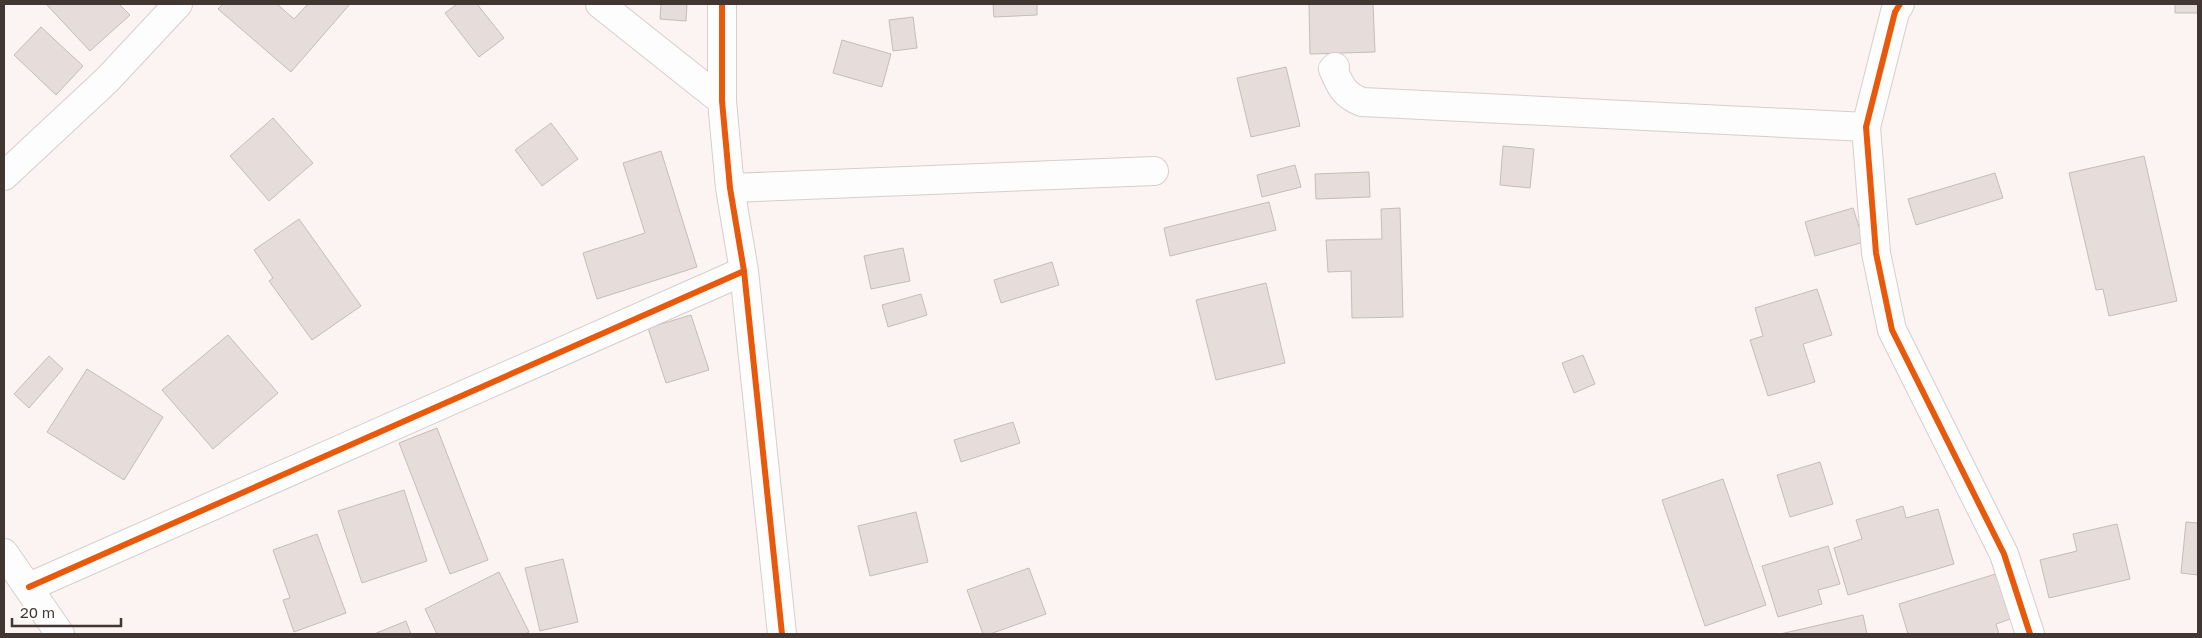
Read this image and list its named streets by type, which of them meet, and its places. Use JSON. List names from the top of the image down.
{
  "scale_bar": "20 m"
}
